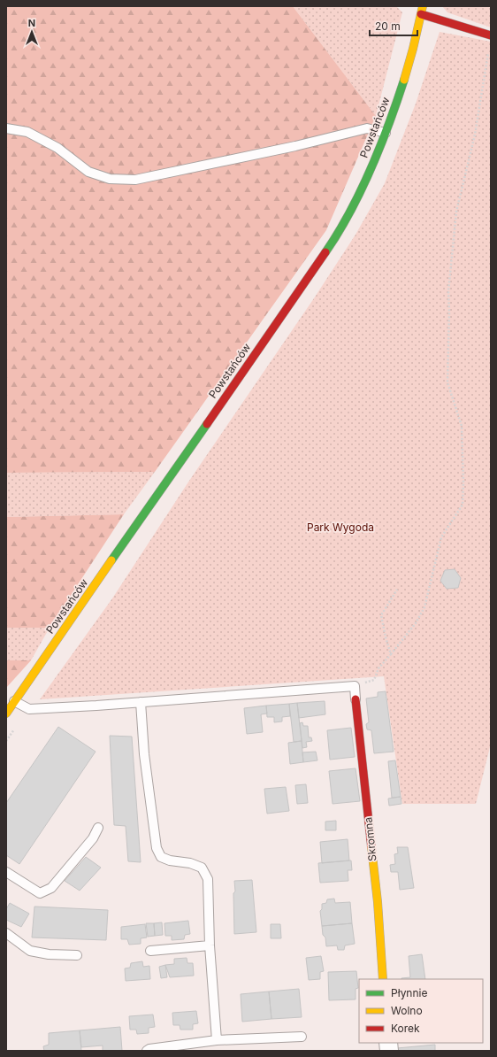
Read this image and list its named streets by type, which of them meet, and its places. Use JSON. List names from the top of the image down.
{
  "streets": {
    "street": ["Powstańców", "Skromna"]
  },
  "parks": ["Park Wygoda"],
  "legend": ["Płynnie", "Wolno", "Korek"],
  "scale_bar": "20 m",
  "north": "top"
}
